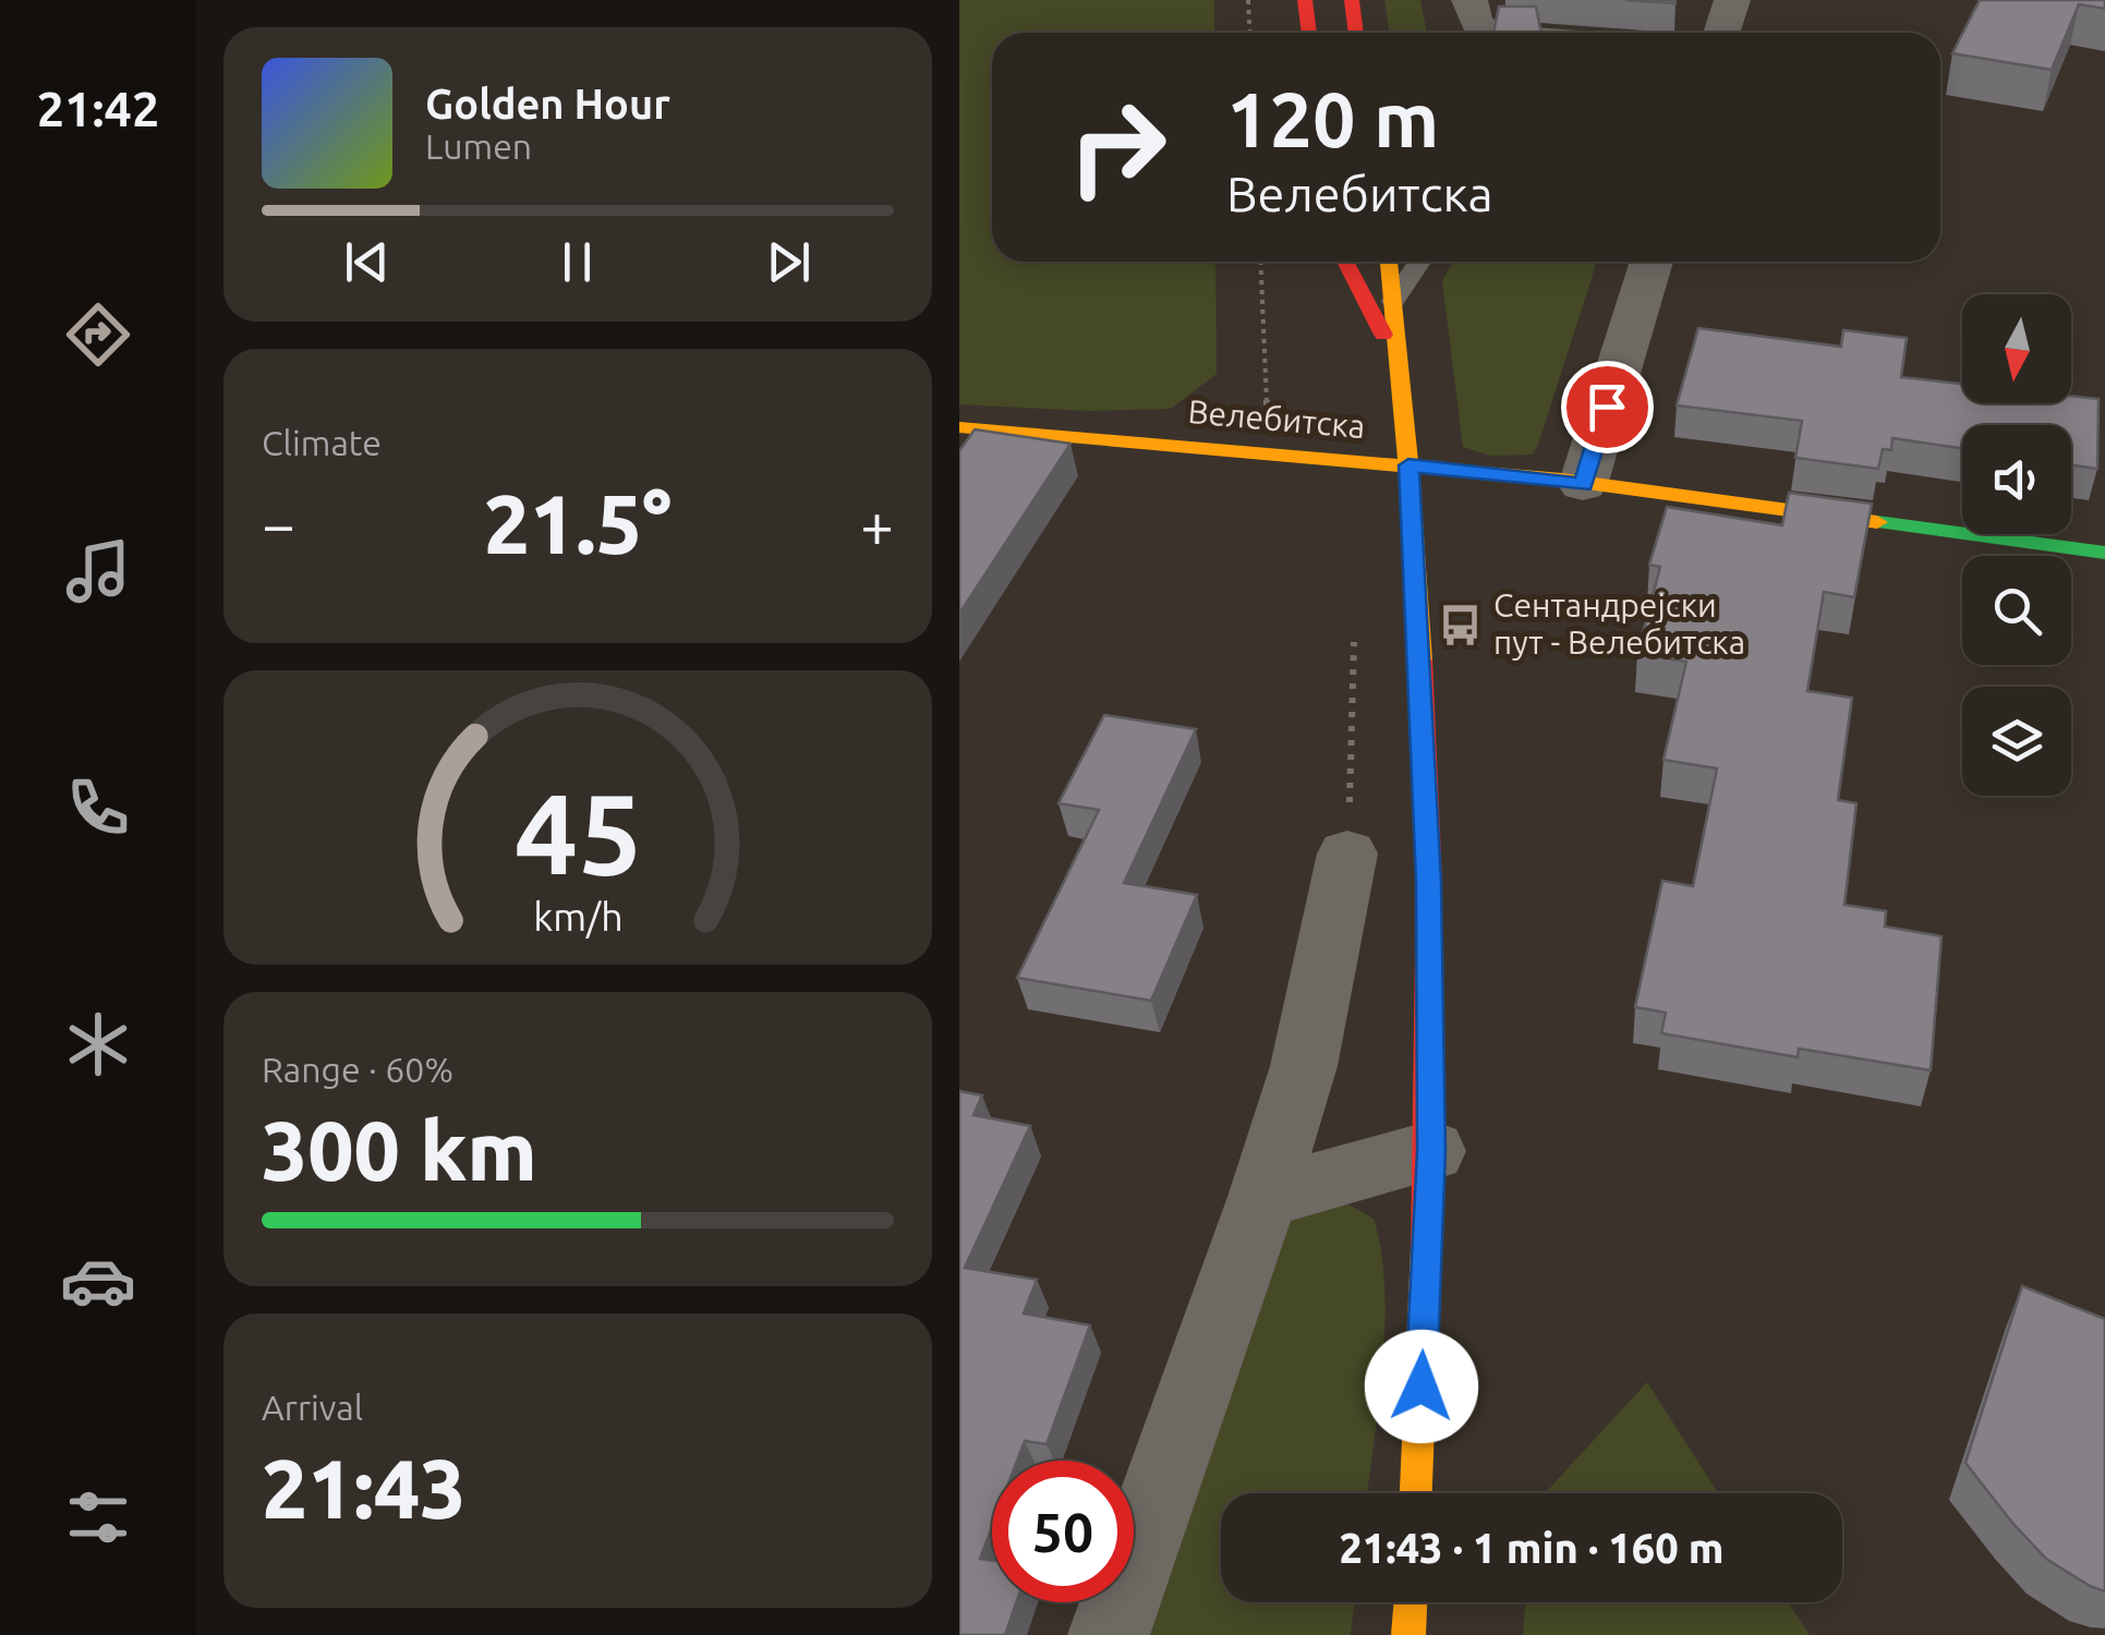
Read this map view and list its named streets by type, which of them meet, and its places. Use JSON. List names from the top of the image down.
{
  "streets": {
    "main road": ["Велебитска"]
  },
  "places": {
    "bus stop": ["Сентандрејски пут - Велебитска"]
  },
  "north": "bottom",
  "page": {
    "tabs": "21:42",
    "turn": ["120 m", "Велебитска"],
    "song": ["Golden Hour", "Lumen"],
    "tile": [
      "Climate",
      ["Range · 60%", "300 km"],
      ["Arrival", "21:43"]
    ],
    "heat": ["−", "21.5°", "+"],
    "limit": "50",
    "trip": "21:43 · 1 min · 160 m",
    "gauge": ["45", "km/h"]
  }
}
